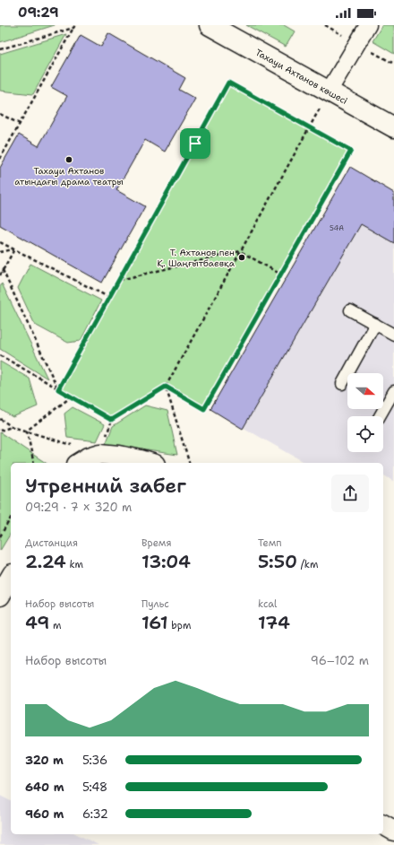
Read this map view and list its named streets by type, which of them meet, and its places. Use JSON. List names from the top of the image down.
{
  "streets": {
    "street": ["Тахауи Ахтанов көшесі"]
  },
  "places": ["Тахауи Ахтанов атындағы драма театры", "Т. Ахтанов пен Қ. Шаңғытбаевқа"],
  "house_numbers": ["54А"],
  "north": "right",
  "page": {
    "status": "09:29",
    "heading": ["Утренний забег", "09:29 · 7 × 320 m"],
    "stats": [
      ["Дистанция", "2.24 km"],
      ["Время", "13:04"],
      ["Темп", "5:50 /km"],
      ["Набор высоты", "49 m"],
      ["Пульс", "161 bpm"],
      ["kcal", "174"]
    ],
    "chart": ["Набор высоты", "96–102 m"],
    "list": [
      {
        "name": "320 m",
        "note": "5:36"
      },
      {
        "name": "640 m",
        "note": "5:48"
      },
      {
        "name": "960 m",
        "note": "6:32"
      }
    ]
  }
}
